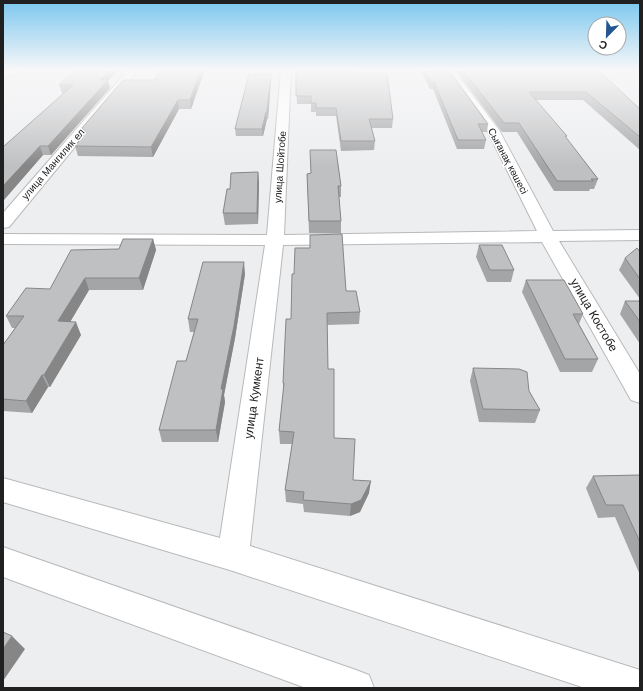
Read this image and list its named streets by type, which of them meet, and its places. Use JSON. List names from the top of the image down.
{
  "streets": {
    "street": [
      "Сығанақ көшесі",
      "улица Мангилик ел",
      "улица Шойтобе",
      "улица Костобе",
      "улица Кумкент"
    ]
  },
  "crossings": [
    ["Сығанақ көшесі", "улица Костобе"],
    ["улица Шойтобе", "улица Кумкент"]
  ],
  "north": "bottom left"
}
